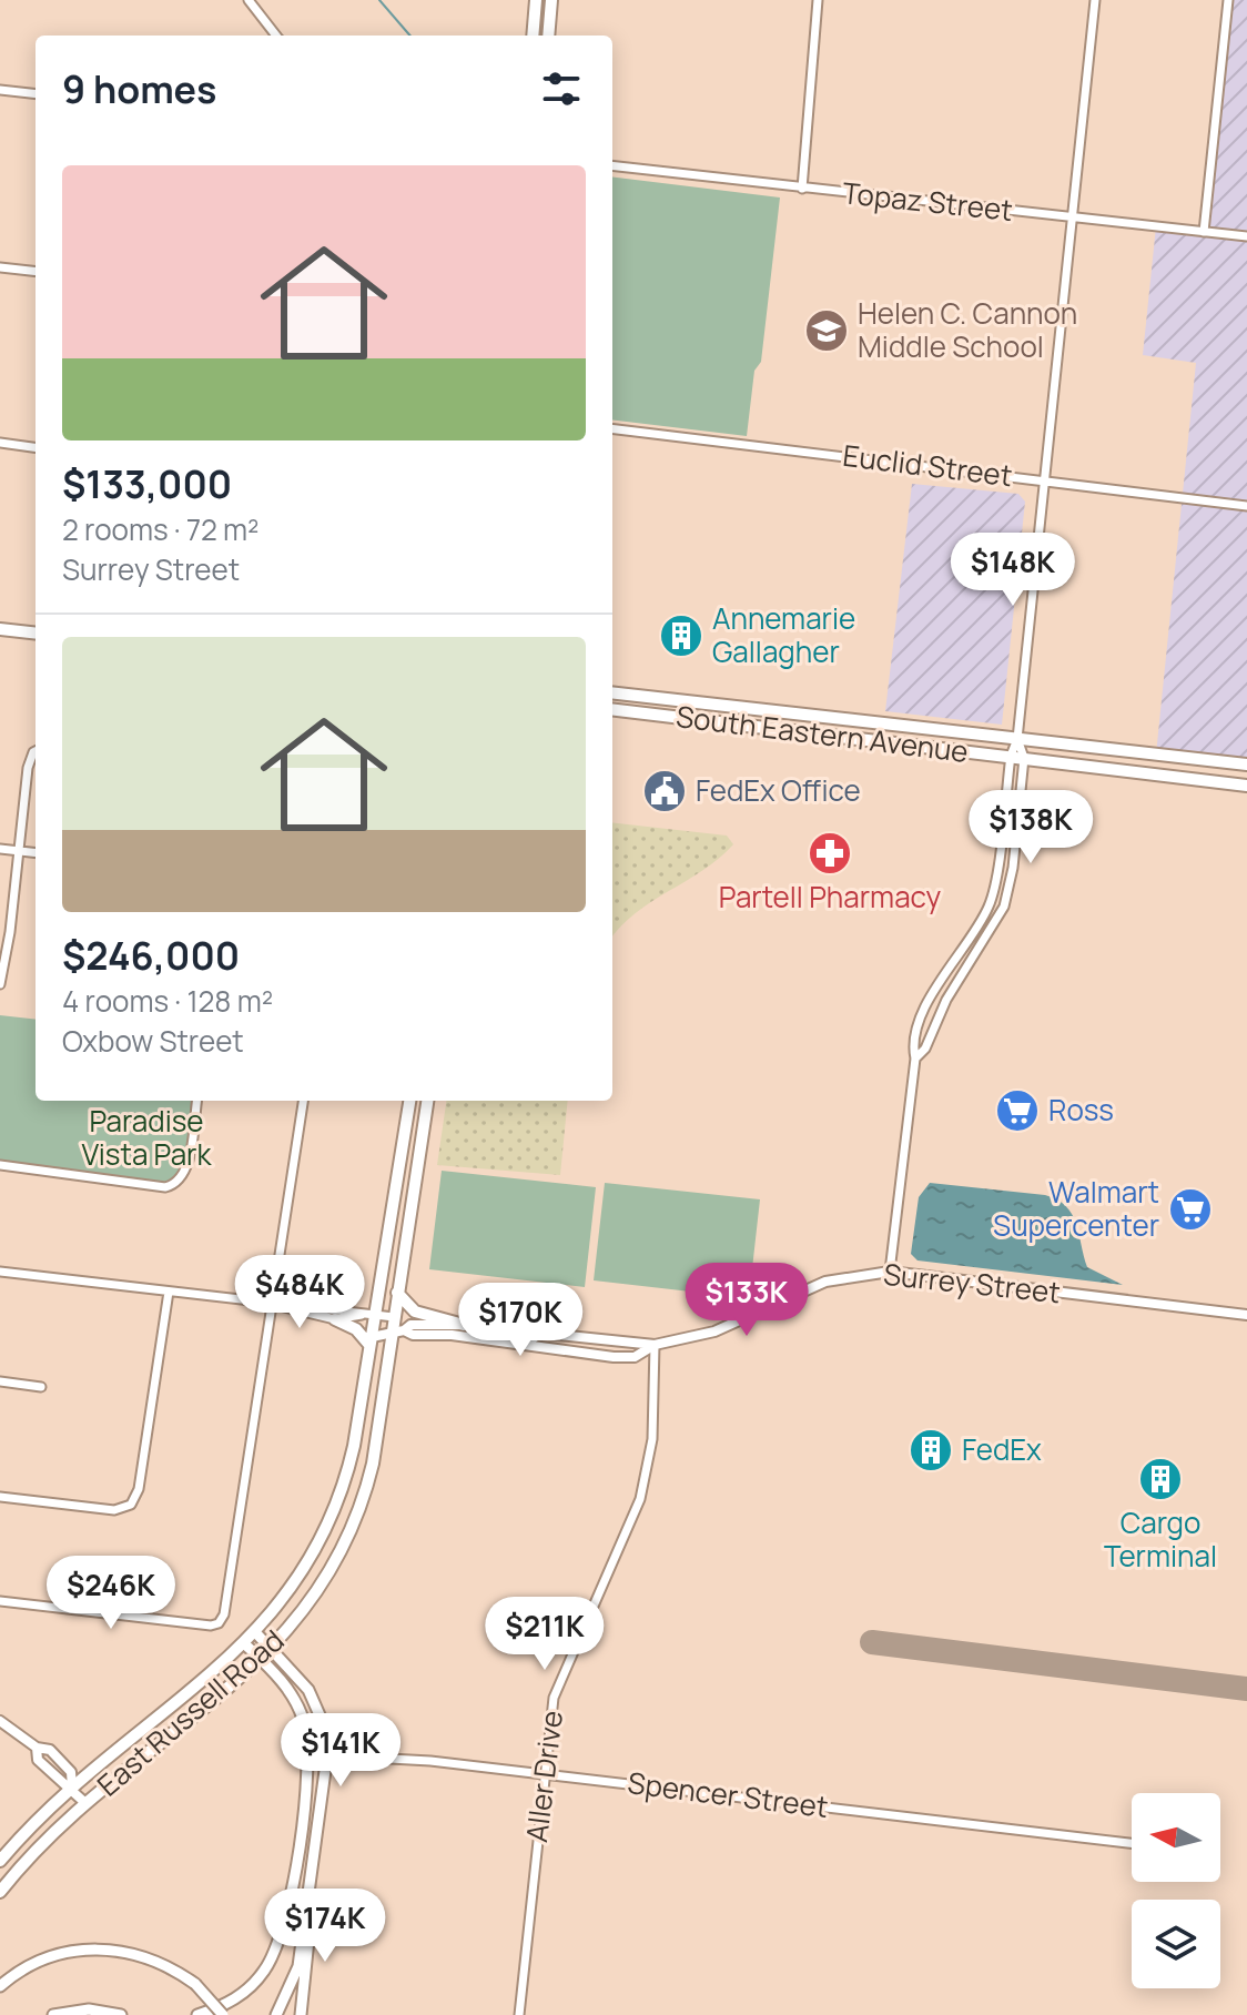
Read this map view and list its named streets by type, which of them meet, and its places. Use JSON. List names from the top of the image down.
{
  "streets": {
    "main road": ["South Eastern Avenue", "East Russell Road"],
    "street": [
      "Topaz Street",
      "Euclid Street",
      "Surrey Street",
      "Aller Drive",
      "Spencer Street"
    ]
  },
  "crossings": [
    ["Surrey Street", "East Russell Road"],
    ["Surrey Street", "Aller Drive"],
    ["Aller Drive", "Spencer Street"]
  ],
  "parks": ["Paradise Vista Park"],
  "places": {
    "school or university": ["Helen C. Cannon Middle School"],
    "building": ["Annemarie Gallagher", "FedEx", "Cargo Terminal"],
    "public building": ["FedEx Office"],
    "pharmacy": ["Partell Pharmacy"],
    "supermarket": ["Ross", "Walmart Supercenter"]
  },
  "north": "left",
  "page": {
    "heading": "9 homes",
    "list": [
      {
        "name": "$133,000",
        "note": "2 rooms · 72 m² · Surrey Street"
      },
      {
        "name": "$246,000",
        "note": "4 rooms · 128 m² · Oxbow Street"
      }
    ],
    "price": [
      "$148K",
      "$138K",
      "$484K",
      "$133K",
      "$170K",
      "$246K",
      "$211K",
      "$141K",
      "$174K"
    ]
  }
}
